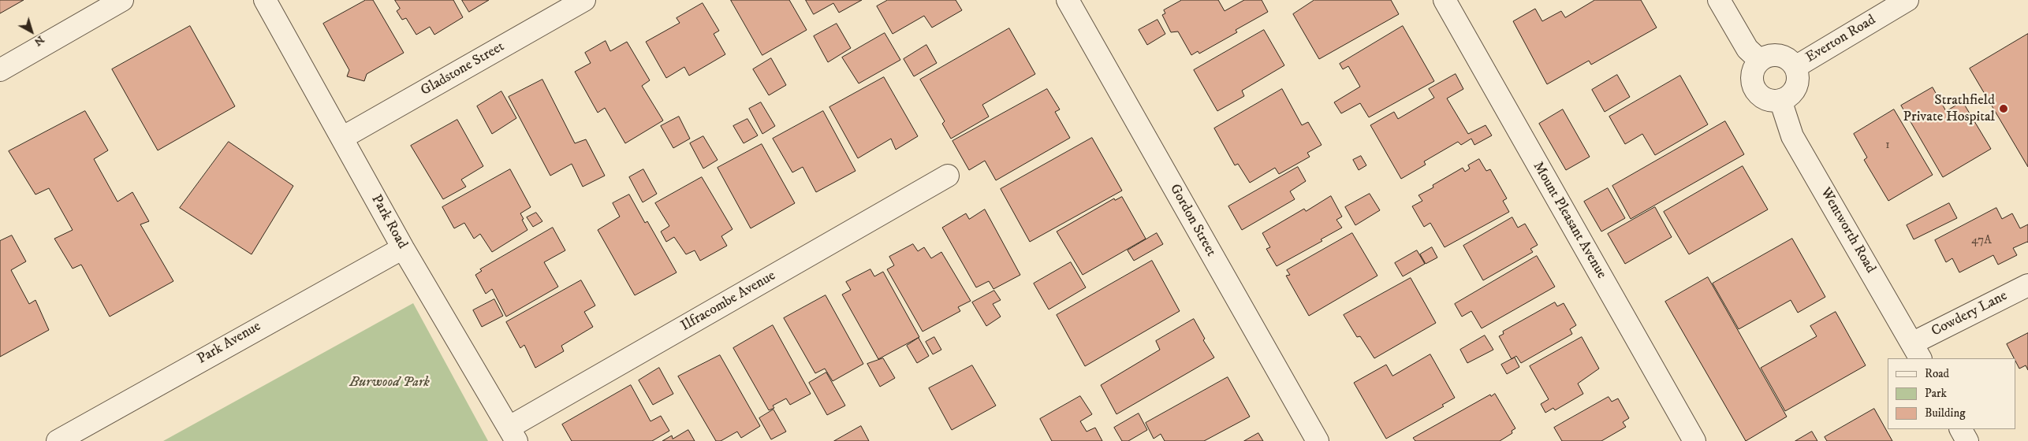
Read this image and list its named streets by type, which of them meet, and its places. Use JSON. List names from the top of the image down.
{
  "streets": {
    "street": [
      "Everton Road",
      "Gladstone Street",
      "Gordon Street",
      "Mount Pleasant Avenue",
      "Park Road",
      "Wentworth Road",
      "Ilfracombe Avenue",
      "Cowdery Lane",
      "Park Avenue"
    ]
  },
  "crossings": [
    ["Everton Road", "Wentworth Road"],
    ["Gladstone Street", "Park Road"],
    ["Park Road", "Ilfracombe Avenue"],
    ["Park Road", "Park Avenue"],
    ["Wentworth Road", "Cowdery Lane"]
  ],
  "parks": ["Burwood Park"],
  "places": ["Strathfield Private Hospital"],
  "house_numbers": ["1", "47A"],
  "legend": ["Road", "Park", "Building"],
  "north": "bottom right"
}
